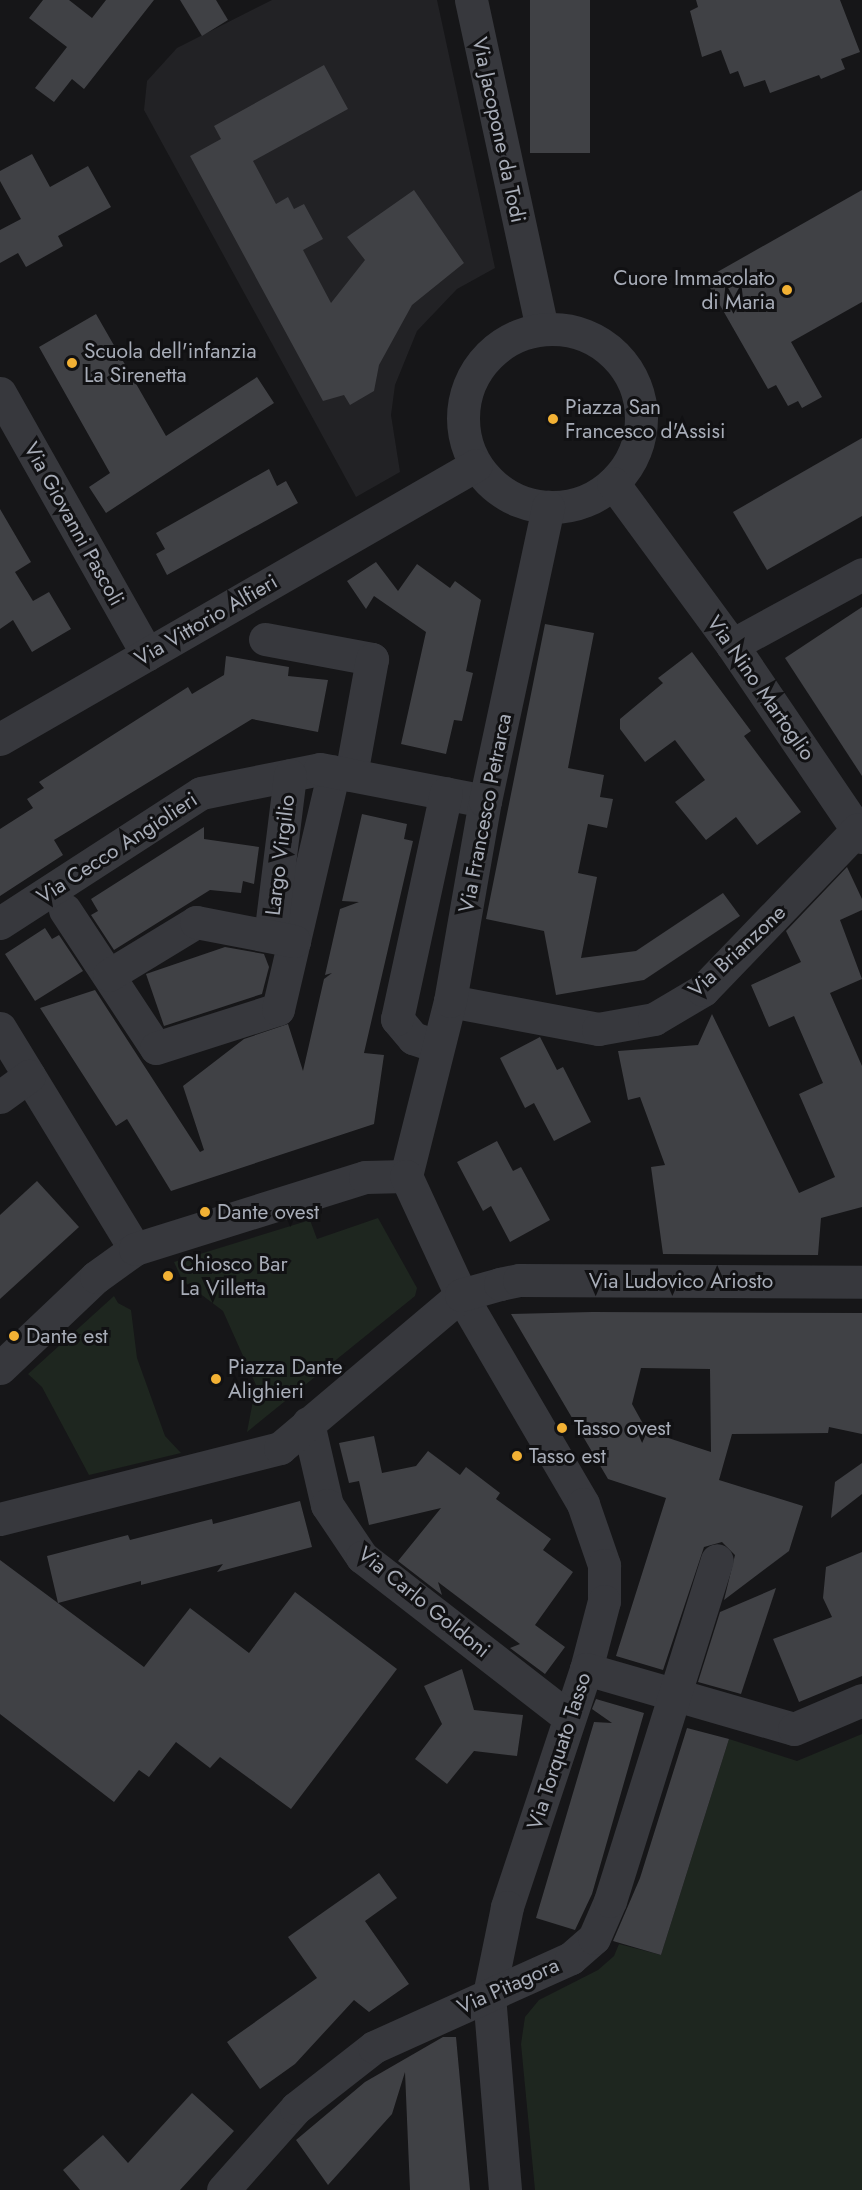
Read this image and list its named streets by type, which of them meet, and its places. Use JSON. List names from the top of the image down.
{
  "streets": {
    "street": [
      "Via Jacopone da Todi",
      "Via Giovanni Pascoli",
      "Via Vittorio Alfieri",
      "Via Nino Martoglio",
      "Via Francesco Petrarca",
      "Via Cecco Angiolieri",
      "Largo Virgilio",
      "Via Brianzone",
      "Via Ludovico Ariosto",
      "Via Carlo Goldoni",
      "Via Torquato Tasso",
      "Via Pitagora"
    ]
  },
  "crossings": [
    ["Via Jacopone da Todi", "Via Vittorio Alfieri"],
    ["Via Jacopone da Todi", "Via Nino Martoglio"],
    ["Via Jacopone da Todi", "Via Francesco Petrarca"],
    ["Via Giovanni Pascoli", "Via Vittorio Alfieri"],
    ["Via Vittorio Alfieri", "Via Nino Martoglio"],
    ["Via Vittorio Alfieri", "Via Francesco Petrarca"],
    ["Via Nino Martoglio", "Via Francesco Petrarca"],
    ["Via Nino Martoglio", "Via Brianzone"],
    ["Via Francesco Petrarca", "Via Cecco Angiolieri"],
    ["Via Francesco Petrarca", "Via Brianzone"],
    ["Via Francesco Petrarca", "Via Torquato Tasso"],
    ["Via Cecco Angiolieri", "Largo Virgilio"],
    ["Via Ludovico Ariosto", "Via Torquato Tasso"],
    ["Via Carlo Goldoni", "Via Torquato Tasso"],
    ["Via Torquato Tasso", "Via Pitagora"]
  ],
  "places": [
    "Cuore Immacolato di Maria",
    "Scuola dell'infanzia La Sirenetta",
    "Piazza San Francesco d'Assisi",
    "Dante ovest",
    "Chiosco Bar La Villetta",
    "Dante est",
    "Piazza Dante Alighieri",
    "Tasso ovest",
    "Tasso est"
  ]
}
